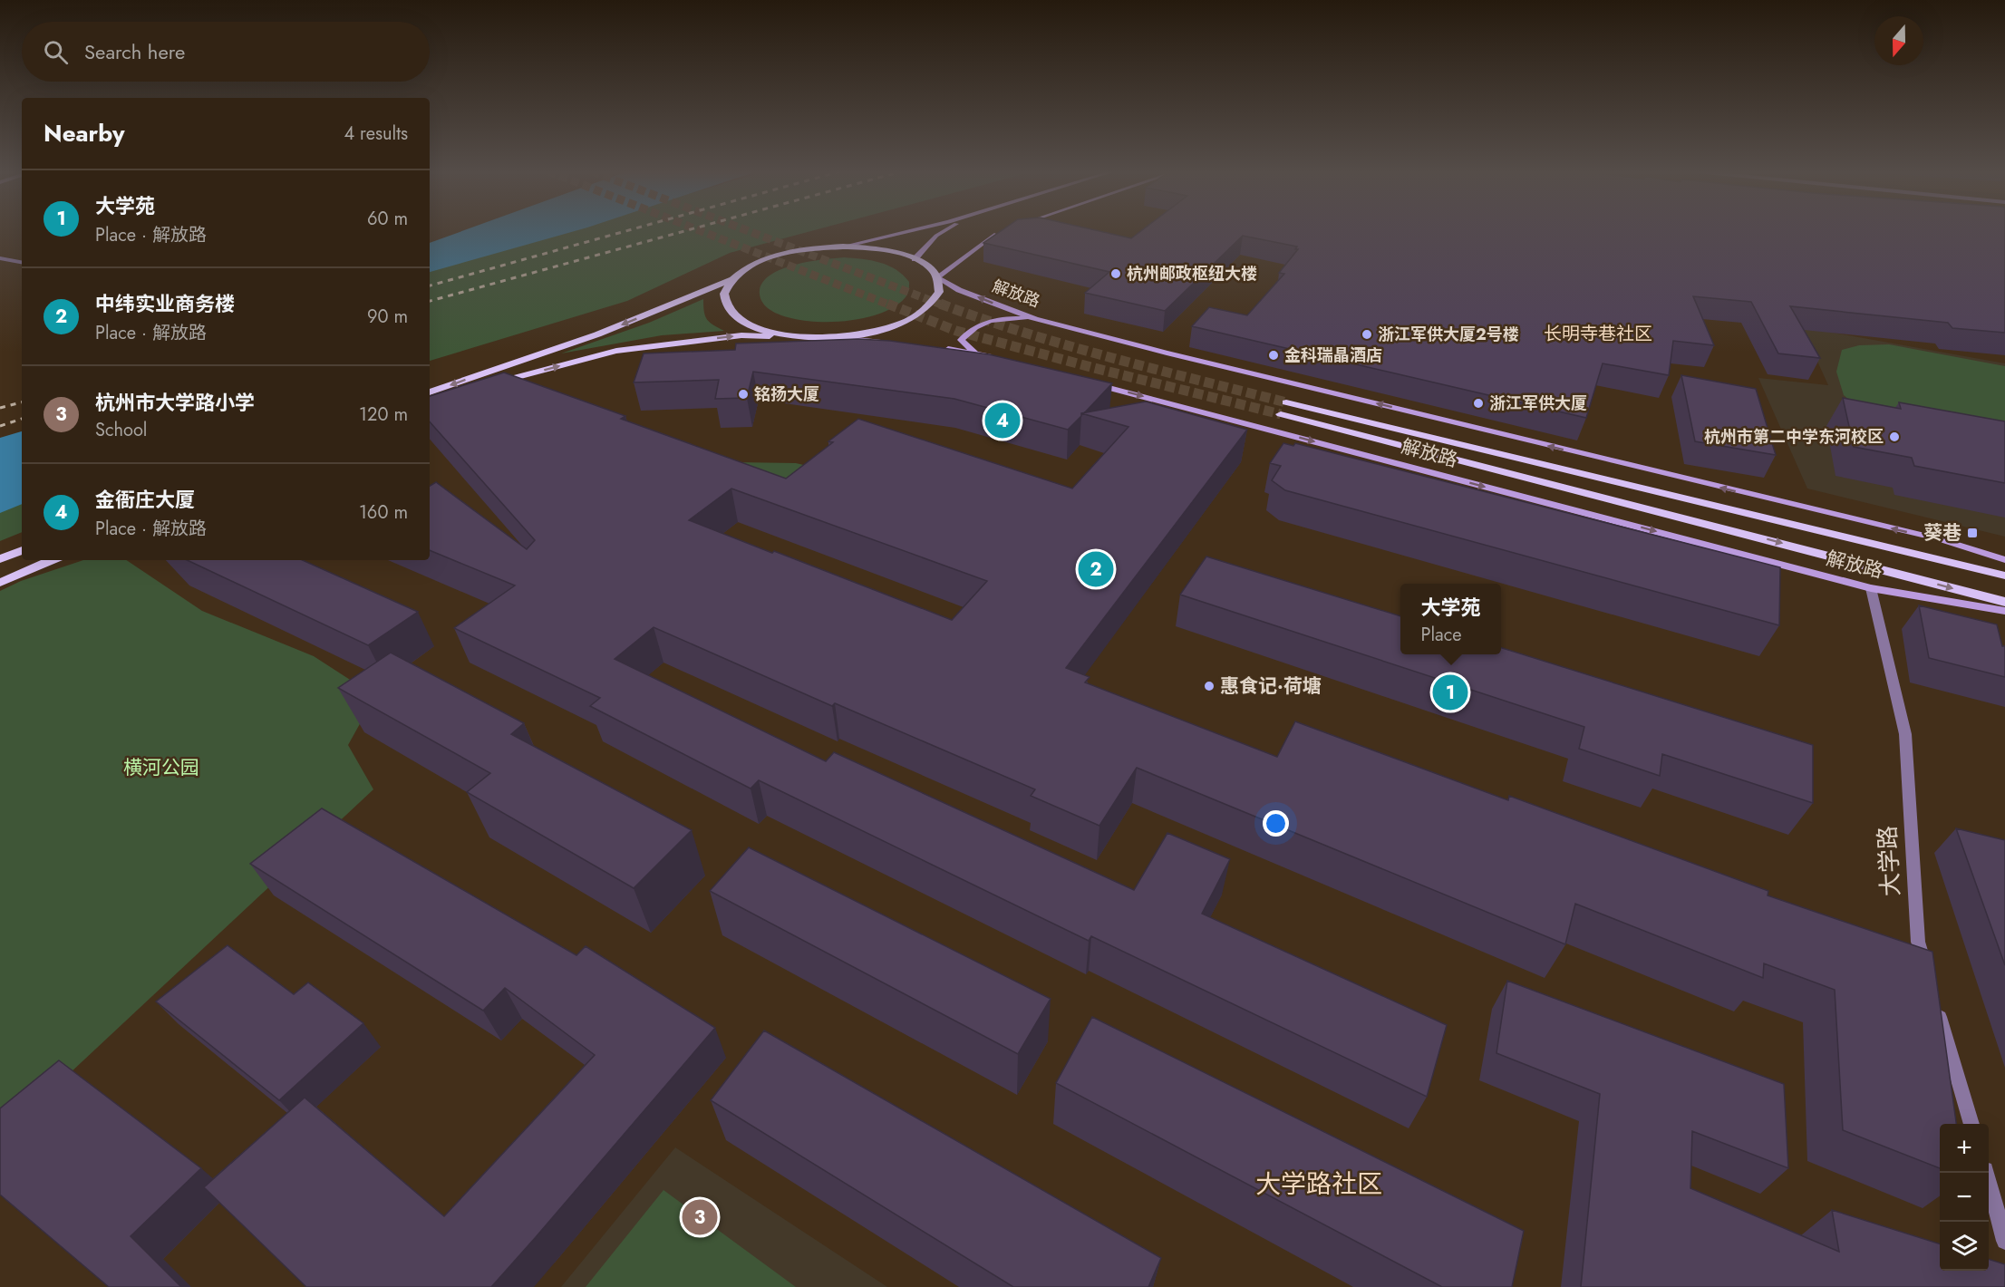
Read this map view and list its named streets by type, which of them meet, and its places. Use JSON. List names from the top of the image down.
{
  "streets": {
    "main road": ["解放路"],
    "street": ["大学路"]
  },
  "crossings": [
    ["解放路", "大学路"]
  ],
  "districts": ["长明寺巷社区", "大学路社区"],
  "parks": ["横河公园"],
  "places": {
    "other": [
      "杭州邮政枢纽大楼",
      "浙江军供大厦2号楼",
      "金科瑞晶酒店",
      "铭扬大厦",
      "浙江军供大厦",
      "杭州市第二中学东河校区",
      "惠食记·荷塘"
    ],
    "transit": ["葵巷"]
  },
  "north": "bottom",
  "page": {
    "search": "Search here",
    "heading": ["Nearby", "4 results"],
    "list": [
      {
        "mark": "1",
        "name": "大学苑",
        "note": "Place · 解放路",
        "value": "60 m"
      },
      {
        "mark": "2",
        "name": "中纬实业商务楼",
        "note": "Place · 解放路",
        "value": "90 m"
      },
      {
        "mark": "3",
        "name": "杭州市大学路小学",
        "note": "School",
        "value": "120 m"
      },
      {
        "mark": "4",
        "name": "金衙庄大厦",
        "note": "Place · 解放路",
        "value": "160 m"
      }
    ],
    "pins": [
      "4",
      "2",
      "1",
      "3"
    ],
    "popup": ["大学苑", "Place"],
    "map_buttons": ["+", "−"]
  }
}
